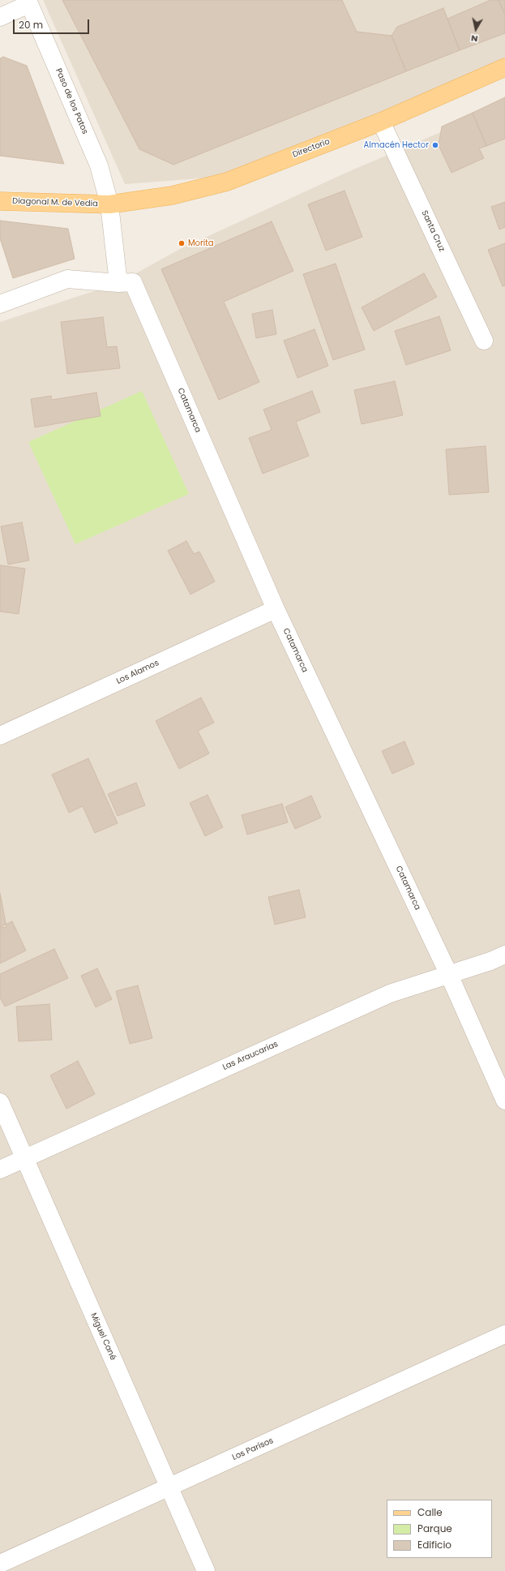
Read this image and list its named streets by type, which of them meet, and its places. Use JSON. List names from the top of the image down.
{
  "streets": {
    "main road": ["Directorio", "Diagonal M. de Vedia"],
    "street": [
      "Paso de los Patos",
      "Santa Cruz",
      "Catamarca",
      "Los Alamos",
      "Las Araucarias",
      "Miguel Cané",
      "Los Parísos"
    ]
  },
  "crossings": [
    ["Paso de los Patos", "Directorio"],
    ["Paso de los Patos", "Diagonal M. de Vedia"],
    ["Directorio", "Diagonal M. de Vedia"],
    ["Directorio", "Santa Cruz"],
    ["Catamarca", "Los Alamos"],
    ["Catamarca", "Las Araucarias"],
    ["Las Araucarias", "Miguel Cané"],
    ["Miguel Cané", "Los Parísos"]
  ],
  "places": ["Almacén Hector", "Morita"],
  "legend": ["Calle", "Parque", "Edificio"],
  "scale_bar": "20 m",
  "north": "bottom"
}
